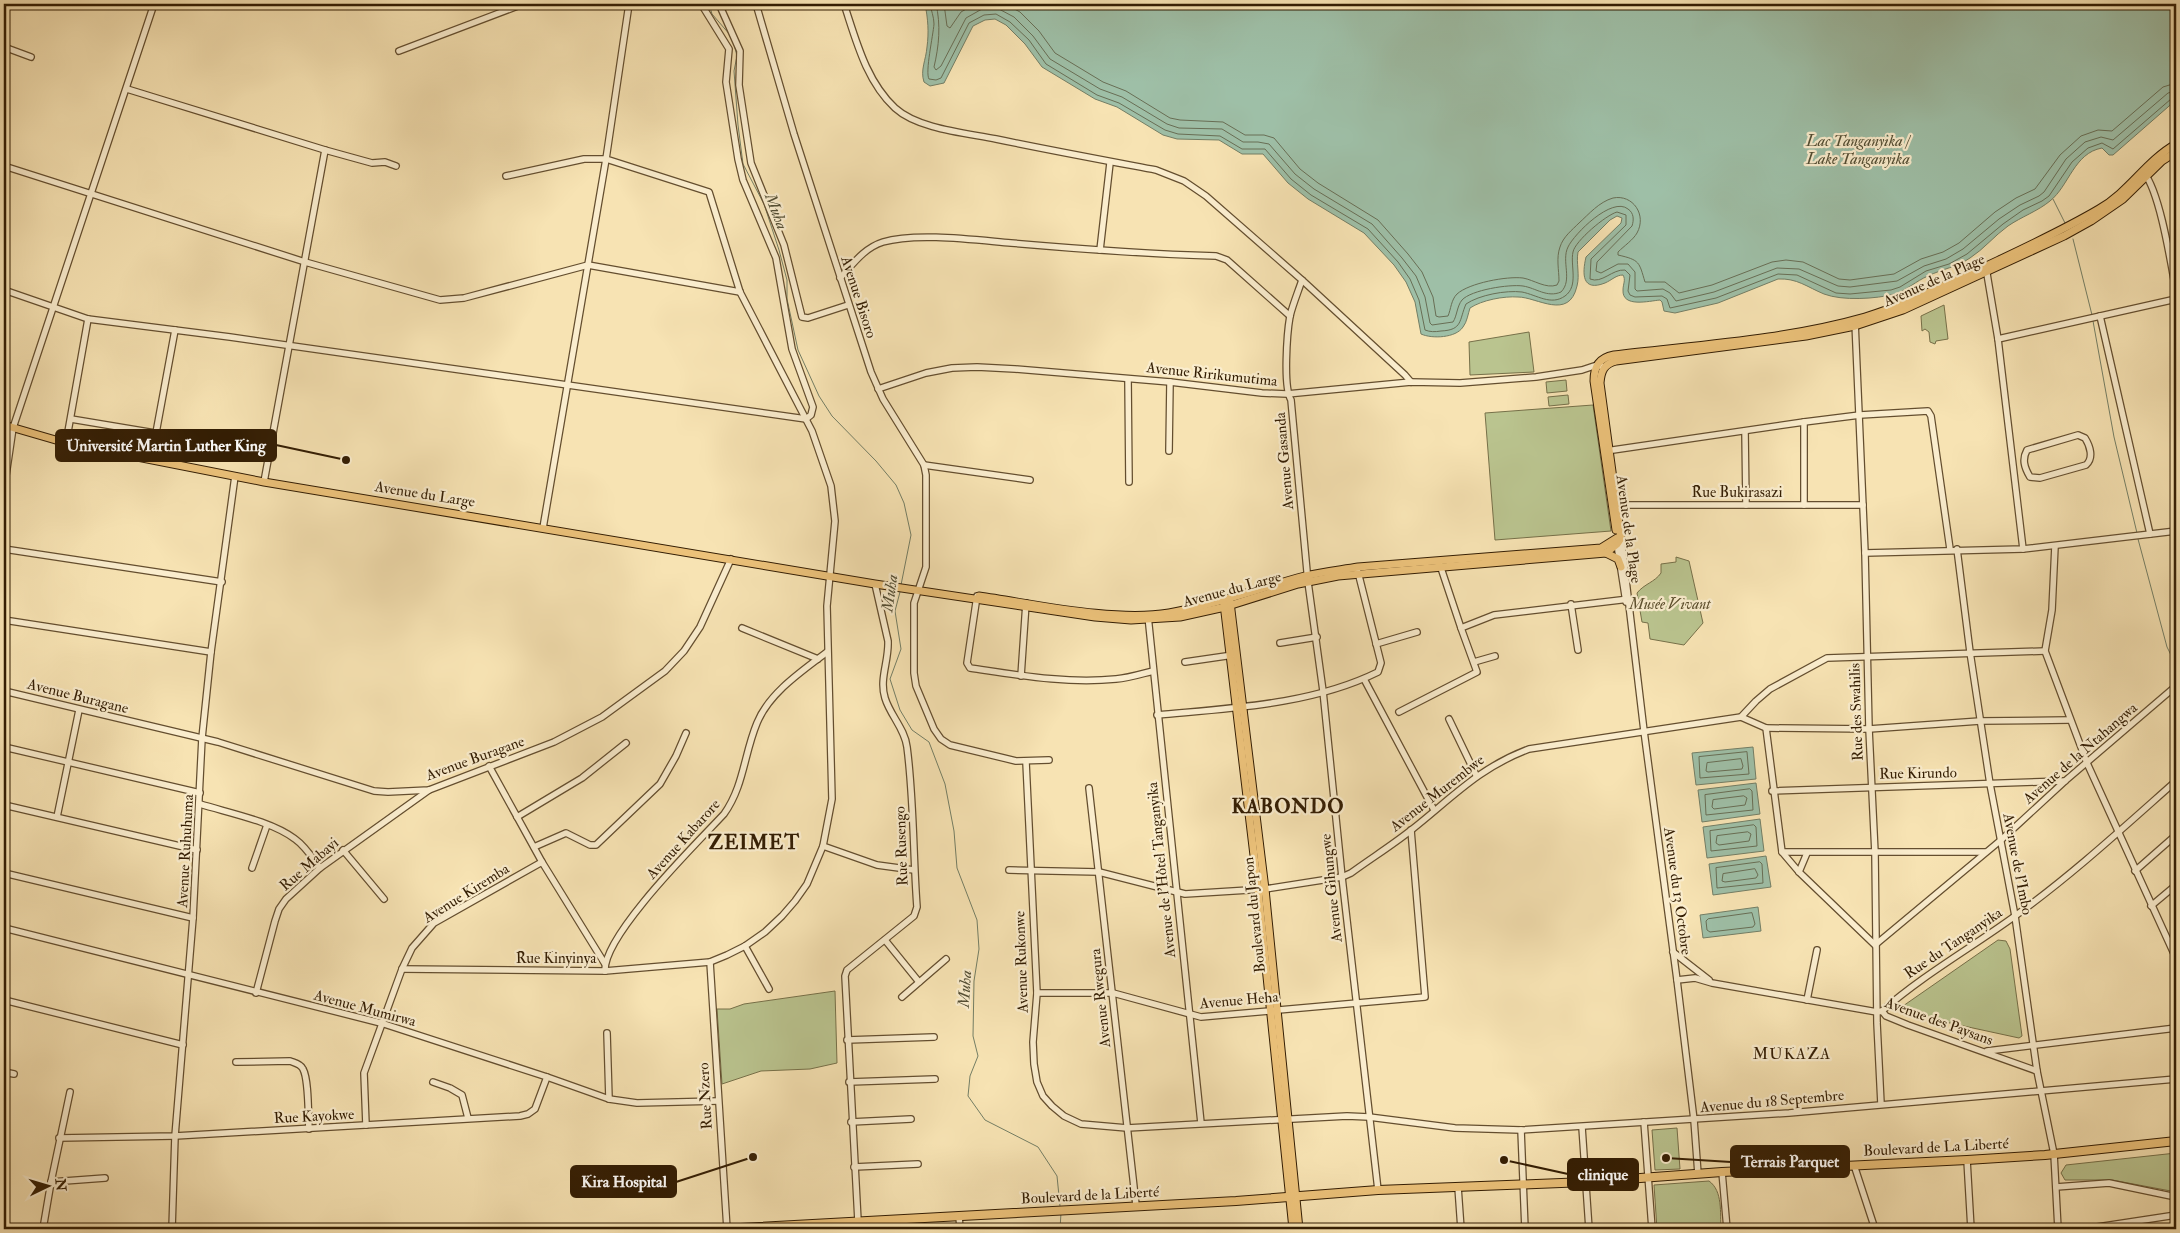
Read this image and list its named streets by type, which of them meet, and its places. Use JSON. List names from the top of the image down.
{
  "streets": {
    "highway": ["Boulevard de La Liberté", "Boulevard de la Liberté"],
    "main road": ["Avenue de la Plage", "Avenue du Large", "Boulevard du Japon"],
    "street": [
      "Avenue Bisoro",
      "Avenue Ririkumutima",
      "Avenue Gasanda",
      "Rue Bukirasazi",
      "Avenue Buragane",
      "Rue des Swahilis",
      "Avenue de la Ntahangwa",
      "Rue Kirundo",
      "Avenue Murembwe",
      "Avenue Kabarore",
      "Rue Rusengo",
      "Avenue Ruhuhuma",
      "Rue Mabayi",
      "Avenue de l'Imbo",
      "Avenue de l'Hôtel Tanganyika",
      "Avenue Gihungwe",
      "Avenue du 13 Octobre",
      "Avenue Kiremba",
      "Rue du Tanganyika",
      "Rue Kinyinya",
      "Avenue Rukonwe",
      "Avenue Rwegura",
      "Avenue Heha",
      "Avenue Mumirwa",
      "Avenue des Paysans",
      "Rue Nzero",
      "Avenue du 18 Septembre",
      "Rue Kayokwe"
    ]
  },
  "crossings": [
    ["Avenue de la Plage", "Avenue Ririkumutima"],
    ["Avenue de la Plage", "Rue Bukirasazi"],
    ["Avenue de la Plage", "Avenue du Large"],
    ["Avenue de la Plage", "Rue des Swahilis"],
    ["Avenue de la Plage", "Avenue du 13 Octobre"],
    ["Avenue Bisoro", "Avenue Ririkumutima"],
    ["Avenue Bisoro", "Avenue du Large"],
    ["Avenue Bisoro", "Avenue Rukonwe"],
    ["Avenue Ririkumutima", "Avenue Gasanda"],
    ["Avenue Gasanda", "Avenue du Large"],
    ["Avenue Gasanda", "Avenue Gihungwe"],
    ["Rue Bukirasazi", "Rue des Swahilis"],
    ["Avenue du Large", "Avenue Buragane"],
    ["Avenue du Large", "Rue Rusengo"],
    ["Avenue du Large", "Avenue Ruhuhuma"],
    ["Avenue du Large", "Avenue de l'Hôtel Tanganyika"],
    ["Avenue du Large", "Avenue Gihungwe"],
    ["Avenue du Large", "Boulevard du Japon"],
    ["Avenue du Large", "Rue Kinyinya"],
    ["Avenue Buragane", "Avenue Ruhuhuma"],
    ["Avenue Buragane", "Rue Mabayi"],
    ["Rue des Swahilis", "Avenue de la Ntahangwa"],
    ["Rue des Swahilis", "Rue Kirundo"],
    ["Rue des Swahilis", "Avenue de l'Imbo"],
    ["Rue des Swahilis", "Rue du Tanganyika"],
    ["Rue des Swahilis", "Avenue des Paysans"],
    ["Rue des Swahilis", "Avenue du 18 Septembre"],
    ["Avenue de la Ntahangwa", "Rue Kirundo"],
    ["Avenue de la Ntahangwa", "Avenue de l'Imbo"],
    ["Rue Kirundo", "Avenue de l'Imbo"],
    ["Avenue Murembwe", "Avenue Gihungwe"],
    ["Avenue Murembwe", "Avenue du 13 Octobre"],
    ["Avenue Murembwe", "Avenue Heha"],
    ["Avenue Kabarore", "Rue Kinyinya"],
    ["Rue Rusengo", "Boulevard de la Liberté"],
    ["Avenue Ruhuhuma", "Avenue Mumirwa"],
    ["Avenue Ruhuhuma", "Rue Kayokwe"],
    ["Rue Mabayi", "Avenue Mumirwa"],
    ["Avenue de l'Imbo", "Rue du Tanganyika"],
    ["Avenue de l'Imbo", "Avenue des Paysans"],
    ["Avenue de l'Imbo", "Avenue du 18 Septembre"],
    ["Avenue de l'Imbo", "Boulevard de La Liberté"],
    ["Avenue de l'Hôtel Tanganyika", "Avenue Rukonwe"],
    ["Avenue de l'Hôtel Tanganyika", "Avenue Heha"],
    ["Avenue Gihungwe", "Avenue Heha"],
    ["Avenue Gihungwe", "Avenue du 18 Septembre"],
    ["Avenue Gihungwe", "Boulevard de la Liberté"],
    ["Avenue du 13 Octobre", "Avenue des Paysans"],
    ["Avenue du 13 Octobre", "Avenue du 18 Septembre"],
    ["Avenue du 13 Octobre", "Boulevard de La Liberté"],
    ["Avenue Kiremba", "Rue Kinyinya"],
    ["Avenue Kiremba", "Avenue Mumirwa"],
    ["Avenue Kiremba", "Rue Kayokwe"],
    ["Boulevard du Japon", "Avenue Rukonwe"],
    ["Boulevard du Japon", "Avenue Heha"],
    ["Boulevard du Japon", "Avenue du 18 Septembre"],
    ["Boulevard du Japon", "Boulevard de la Liberté"],
    ["Rue du Tanganyika", "Avenue des Paysans"],
    ["Rue Kinyinya", "Rue Nzero"],
    ["Avenue Rukonwe", "Avenue Rwegura"],
    ["Avenue Rukonwe", "Avenue Heha"],
    ["Avenue Rukonwe", "Avenue du 18 Septembre"],
    ["Avenue Rwegura", "Avenue Heha"],
    ["Avenue Rwegura", "Boulevard de la Liberté"],
    ["Avenue Mumirwa", "Rue Nzero"],
    ["Avenue Mumirwa", "Rue Kayokwe"],
    ["Rue Nzero", "Boulevard de la Liberté"],
    ["Boulevard de La Liberté", "Boulevard de la Liberté"]
  ],
  "districts": ["KABONDO", "ZEIMET", "MUKAZA"],
  "water": ["Lac Tanganyika / Lake Tanganyika", "Muha"],
  "parks": ["Musée Vivant"],
  "places": [
    "Université Martin Luther King",
    "Kira Hospital",
    "Terrais Parquet",
    "clinique"
  ],
  "north": "right"
}
